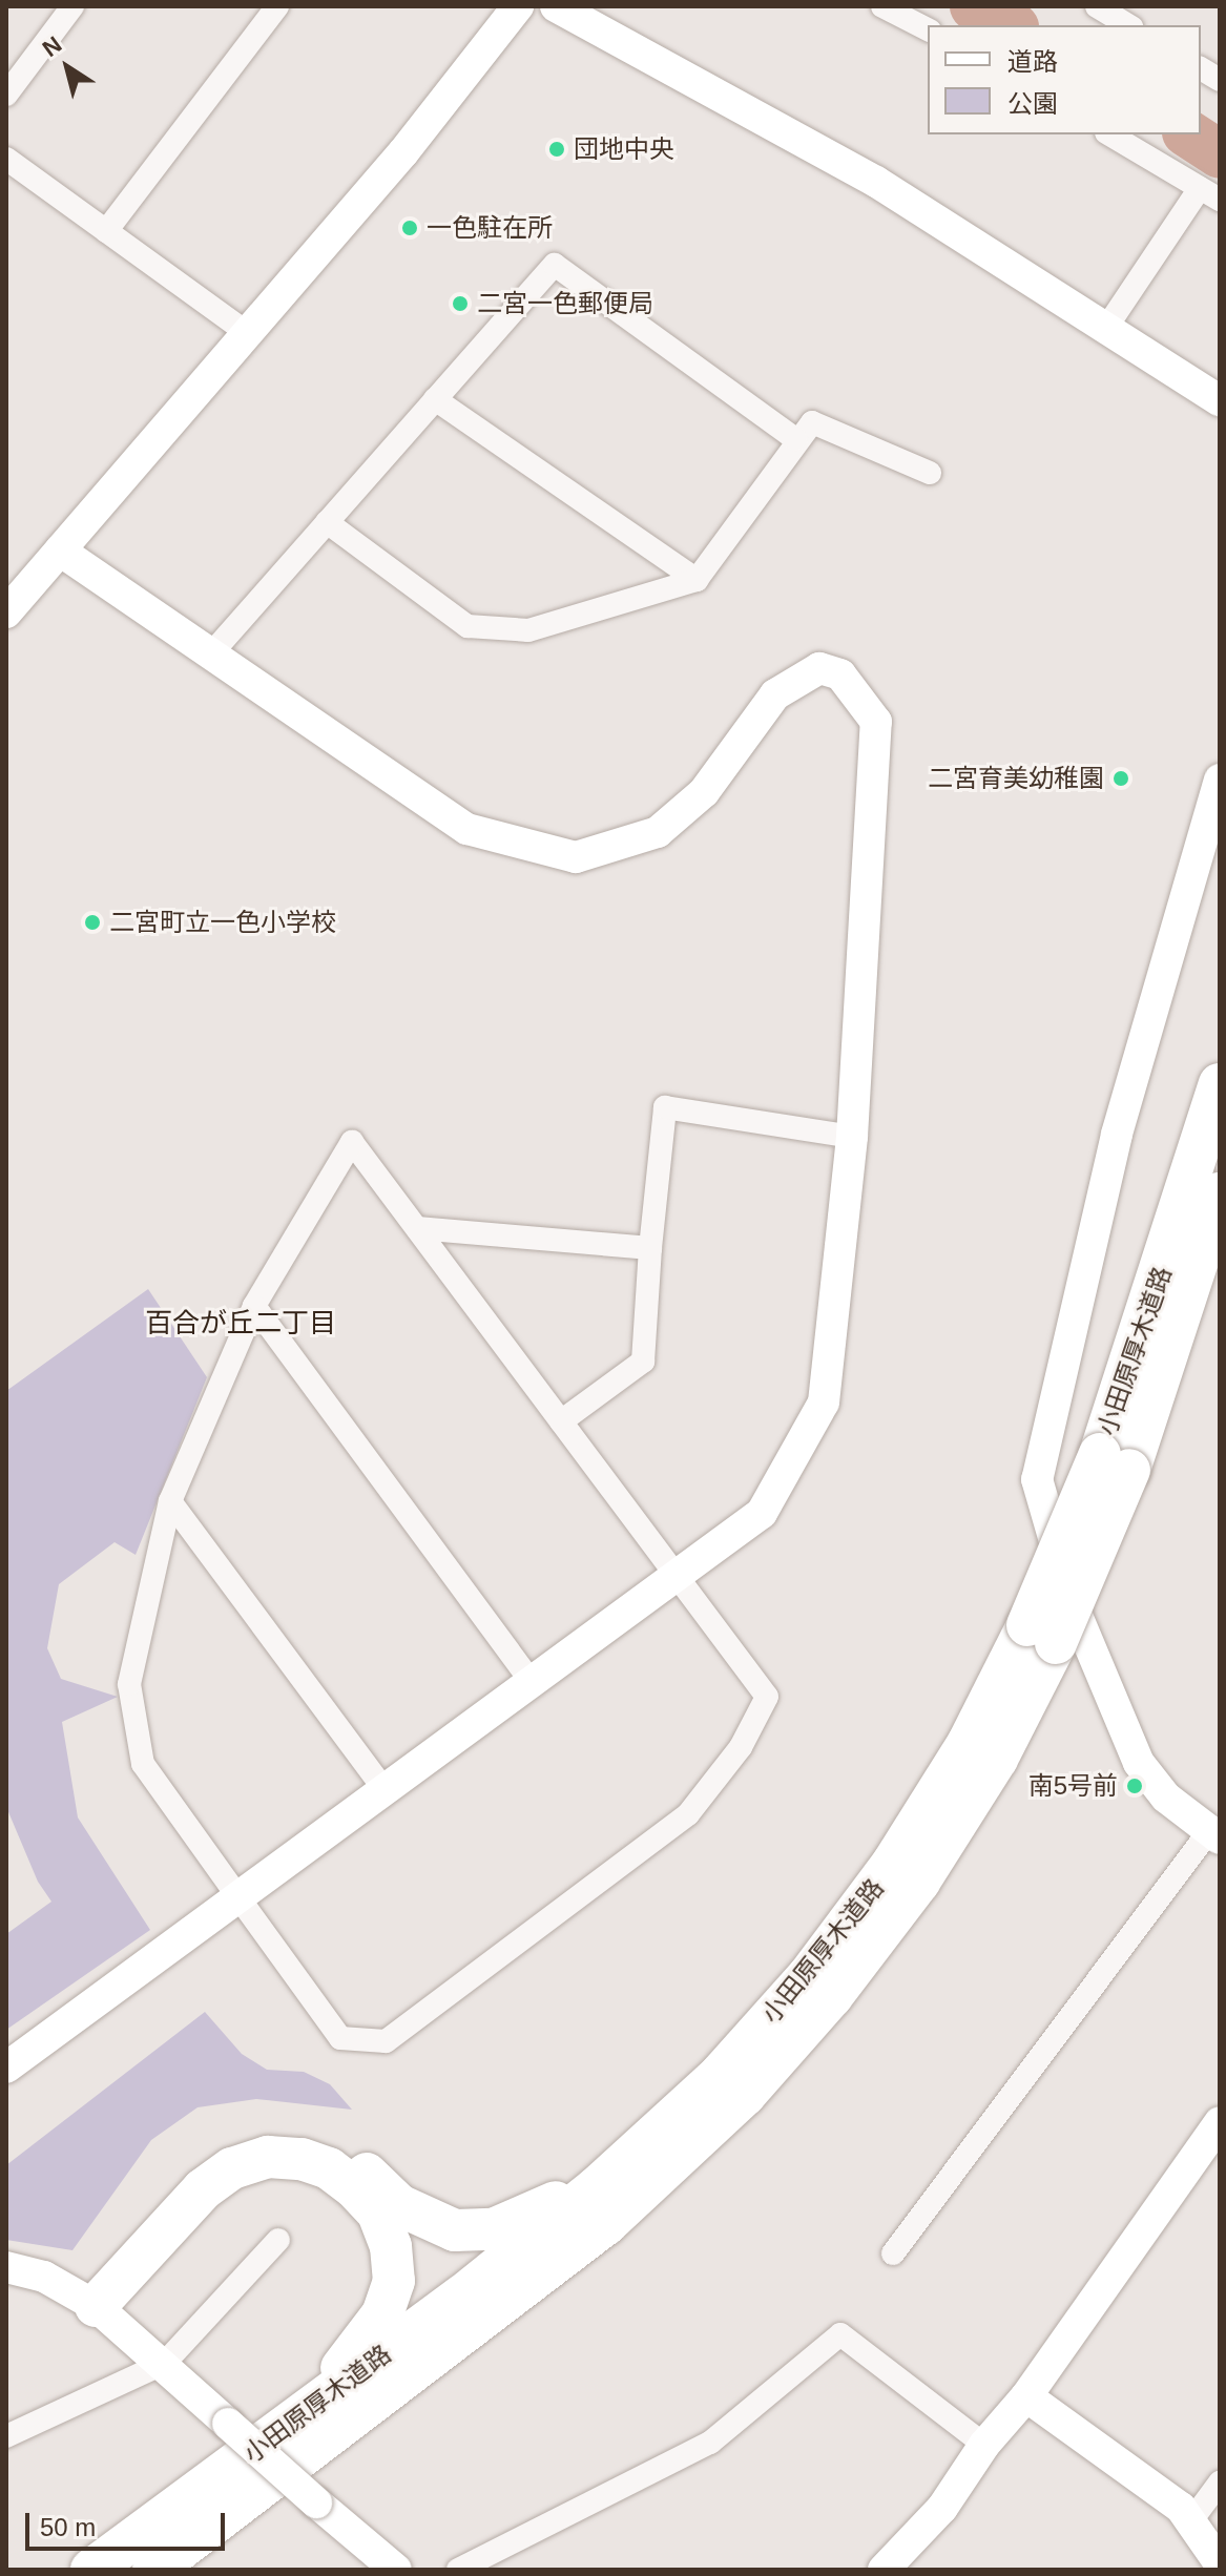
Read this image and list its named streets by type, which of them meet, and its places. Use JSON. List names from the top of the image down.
{
  "streets": {
    "highway": ["小田原厚木道路"]
  },
  "districts": ["百合が丘二丁目"],
  "places": [
    "団地中央",
    "一色駐在所",
    "二宮一色郵便局",
    "二宮育美幼稚園",
    "二宮町立一色小学校",
    "南5号前"
  ],
  "legend": ["道路", "公園"],
  "scale_bar": "50 m",
  "north": "top left"
}
